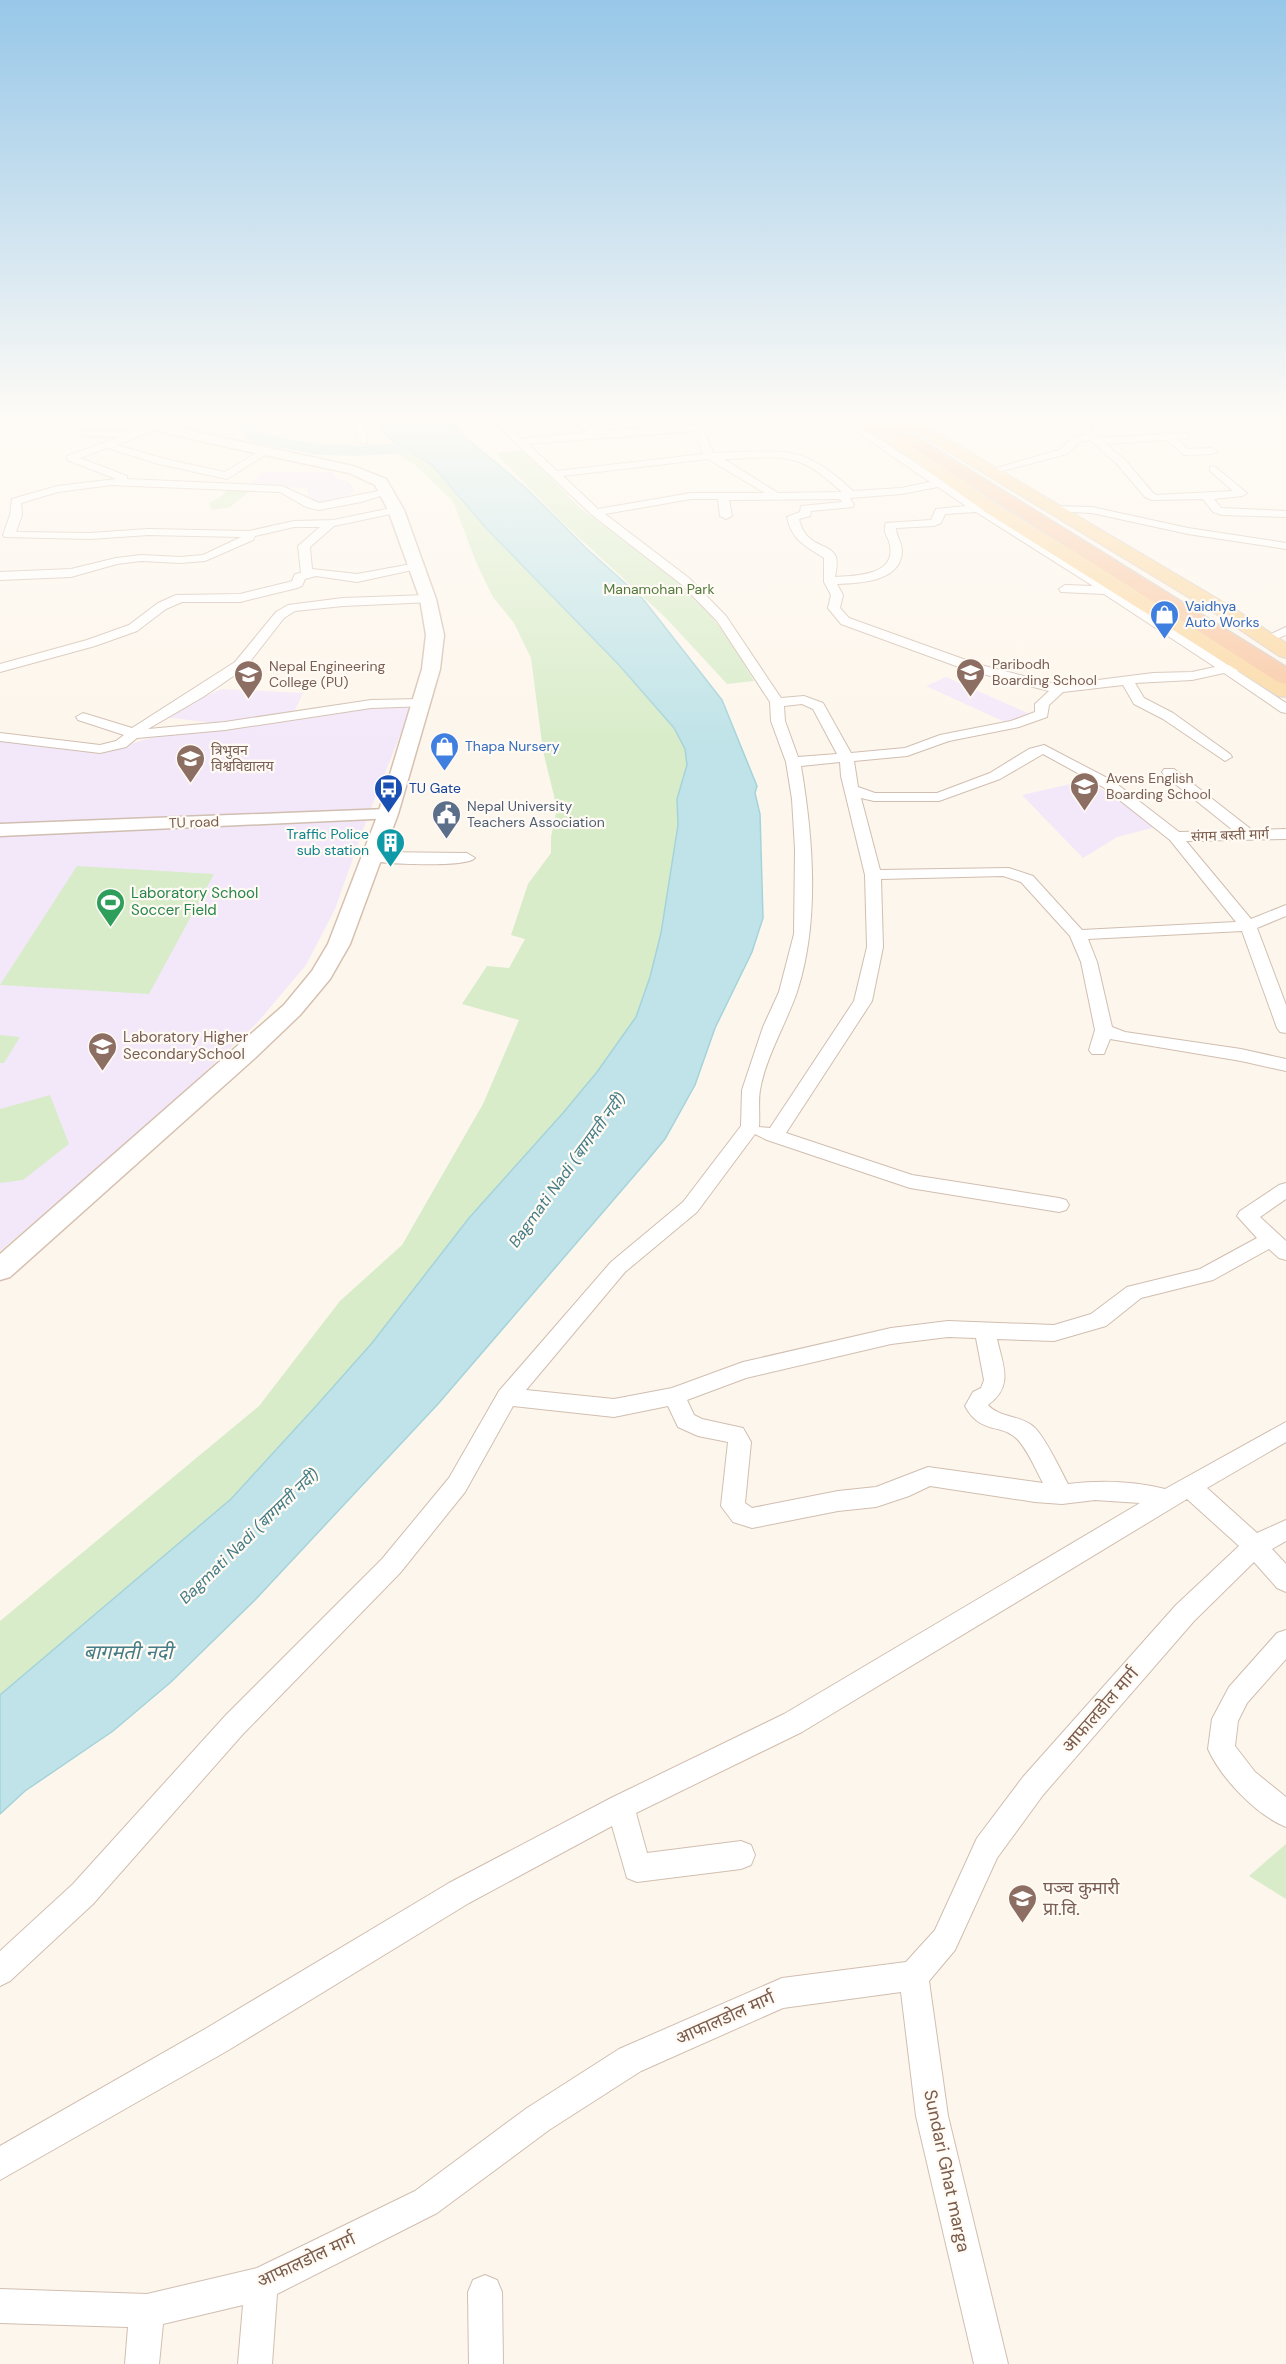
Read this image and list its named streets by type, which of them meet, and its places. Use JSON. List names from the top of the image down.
{
  "streets": {
    "street": [
      "TU road",
      "संगम बस्ती मार्ग",
      "आफालडोल मार्ग",
      "Sundari Ghat marga"
    ]
  },
  "crossings": [
    ["आफालडोल मार्ग", "Sundari Ghat marga"]
  ],
  "water": ["Bagmati Nadi (बागमती नदी)", "बागमती नदी"],
  "parks": ["Manamohan Park"],
  "places": {
    "shop": ["Vaidhya Auto Works", "Thapa Nursery"],
    "school or university": [
      "Paribodh Boarding School",
      "Nepal Engineering College (PU)",
      "त्रिभुवन विश्वविद्यालय",
      "Avens English Boarding School",
      "Laboratory Higher SecondarySchool",
      "पञ्च कुमारी प्रा.वि."
    ],
    "bus stop": ["TU Gate"],
    "public building": ["Nepal University Teachers Association"],
    "building": ["Traffic Police sub station"],
    "sports": ["Laboratory School Soccer Field"]
  }
}
